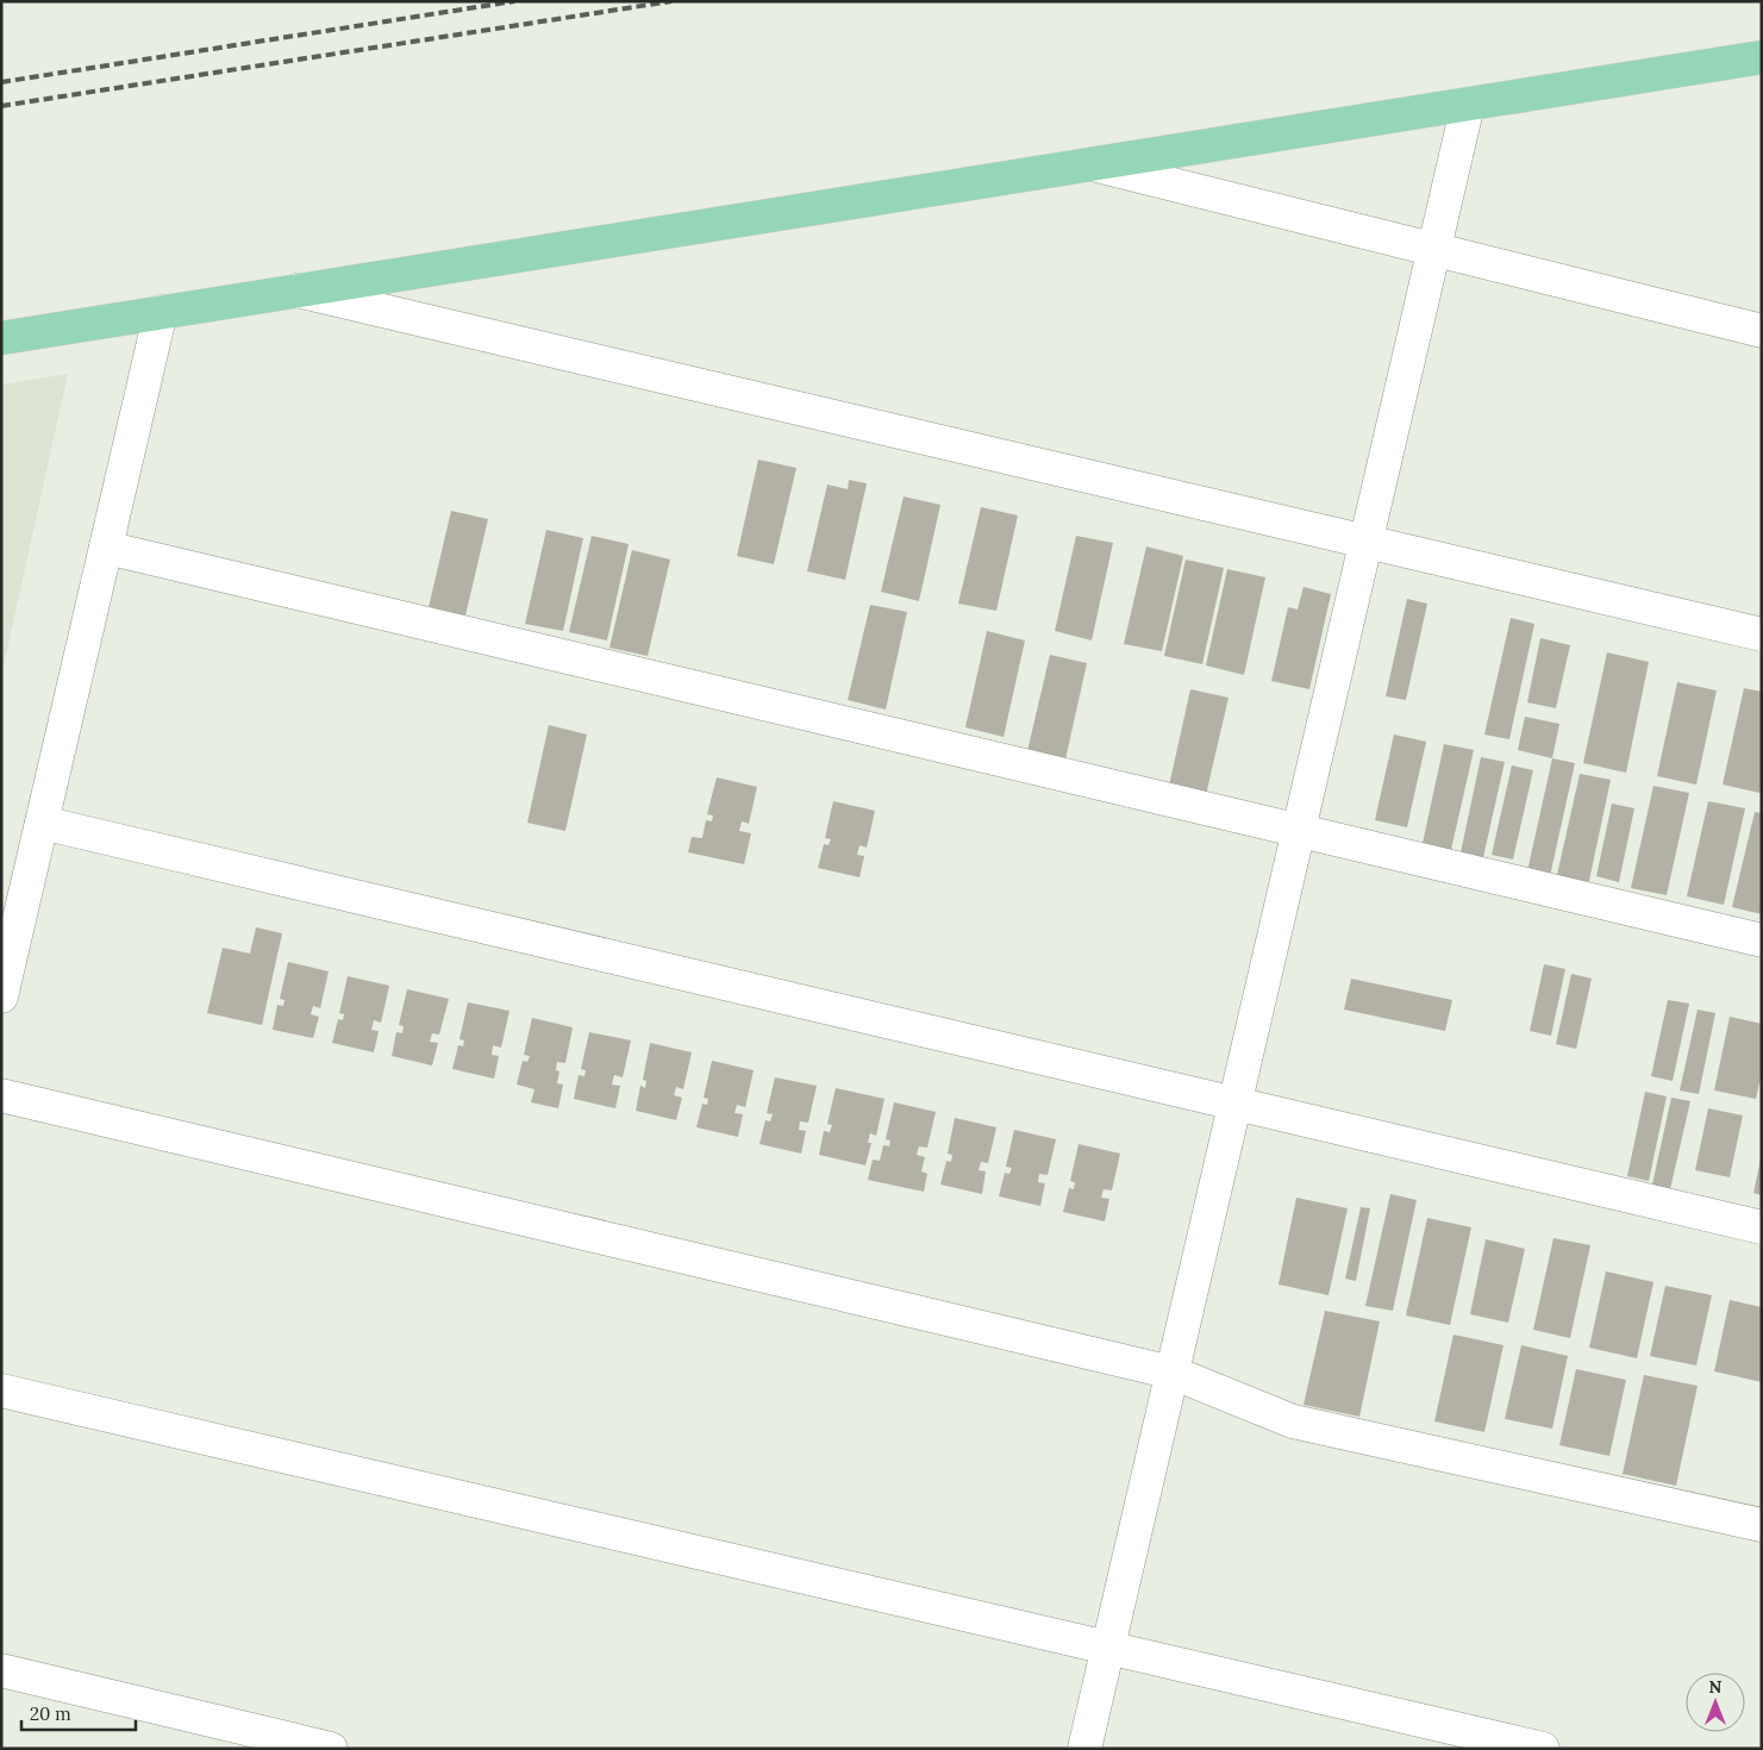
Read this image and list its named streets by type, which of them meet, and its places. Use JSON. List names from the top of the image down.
{
  "scale_bar": "20 m",
  "north": "top"
}
